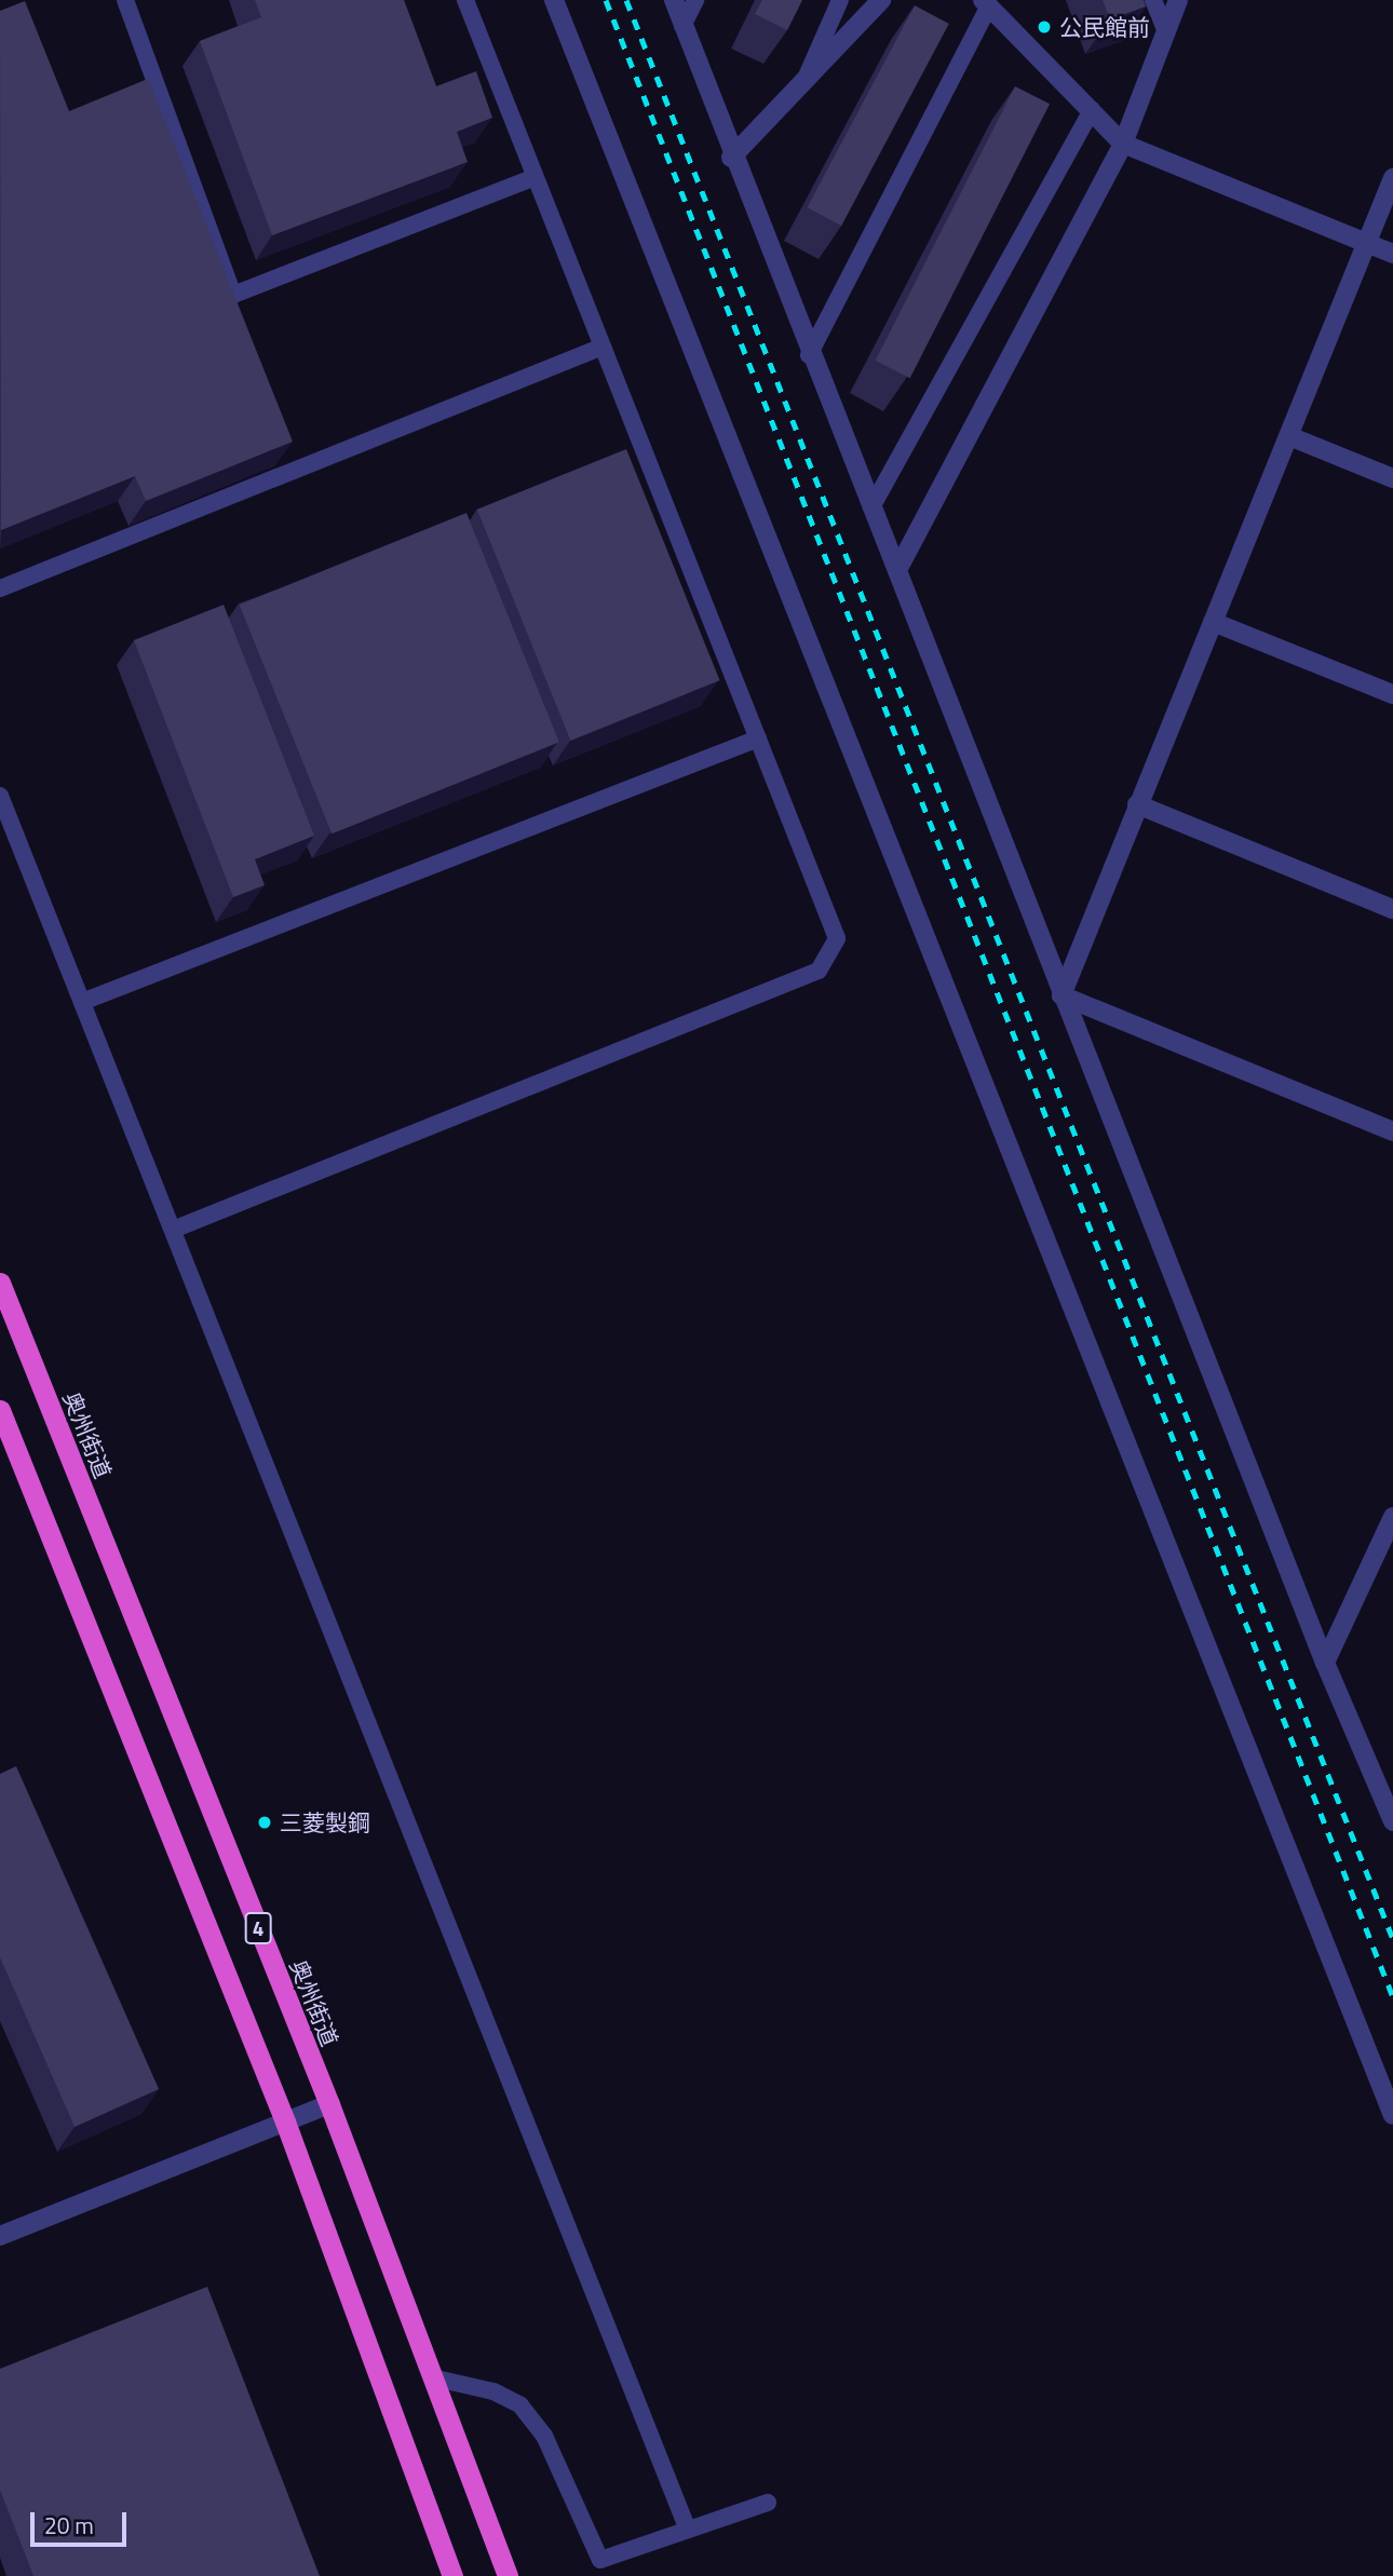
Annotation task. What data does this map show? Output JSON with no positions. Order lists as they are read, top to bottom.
{
  "streets": {
    "highway": ["奥州街道", "4"]
  },
  "places": ["公民館前", "三菱製鋼"],
  "scale_bar": "20 m"
}
